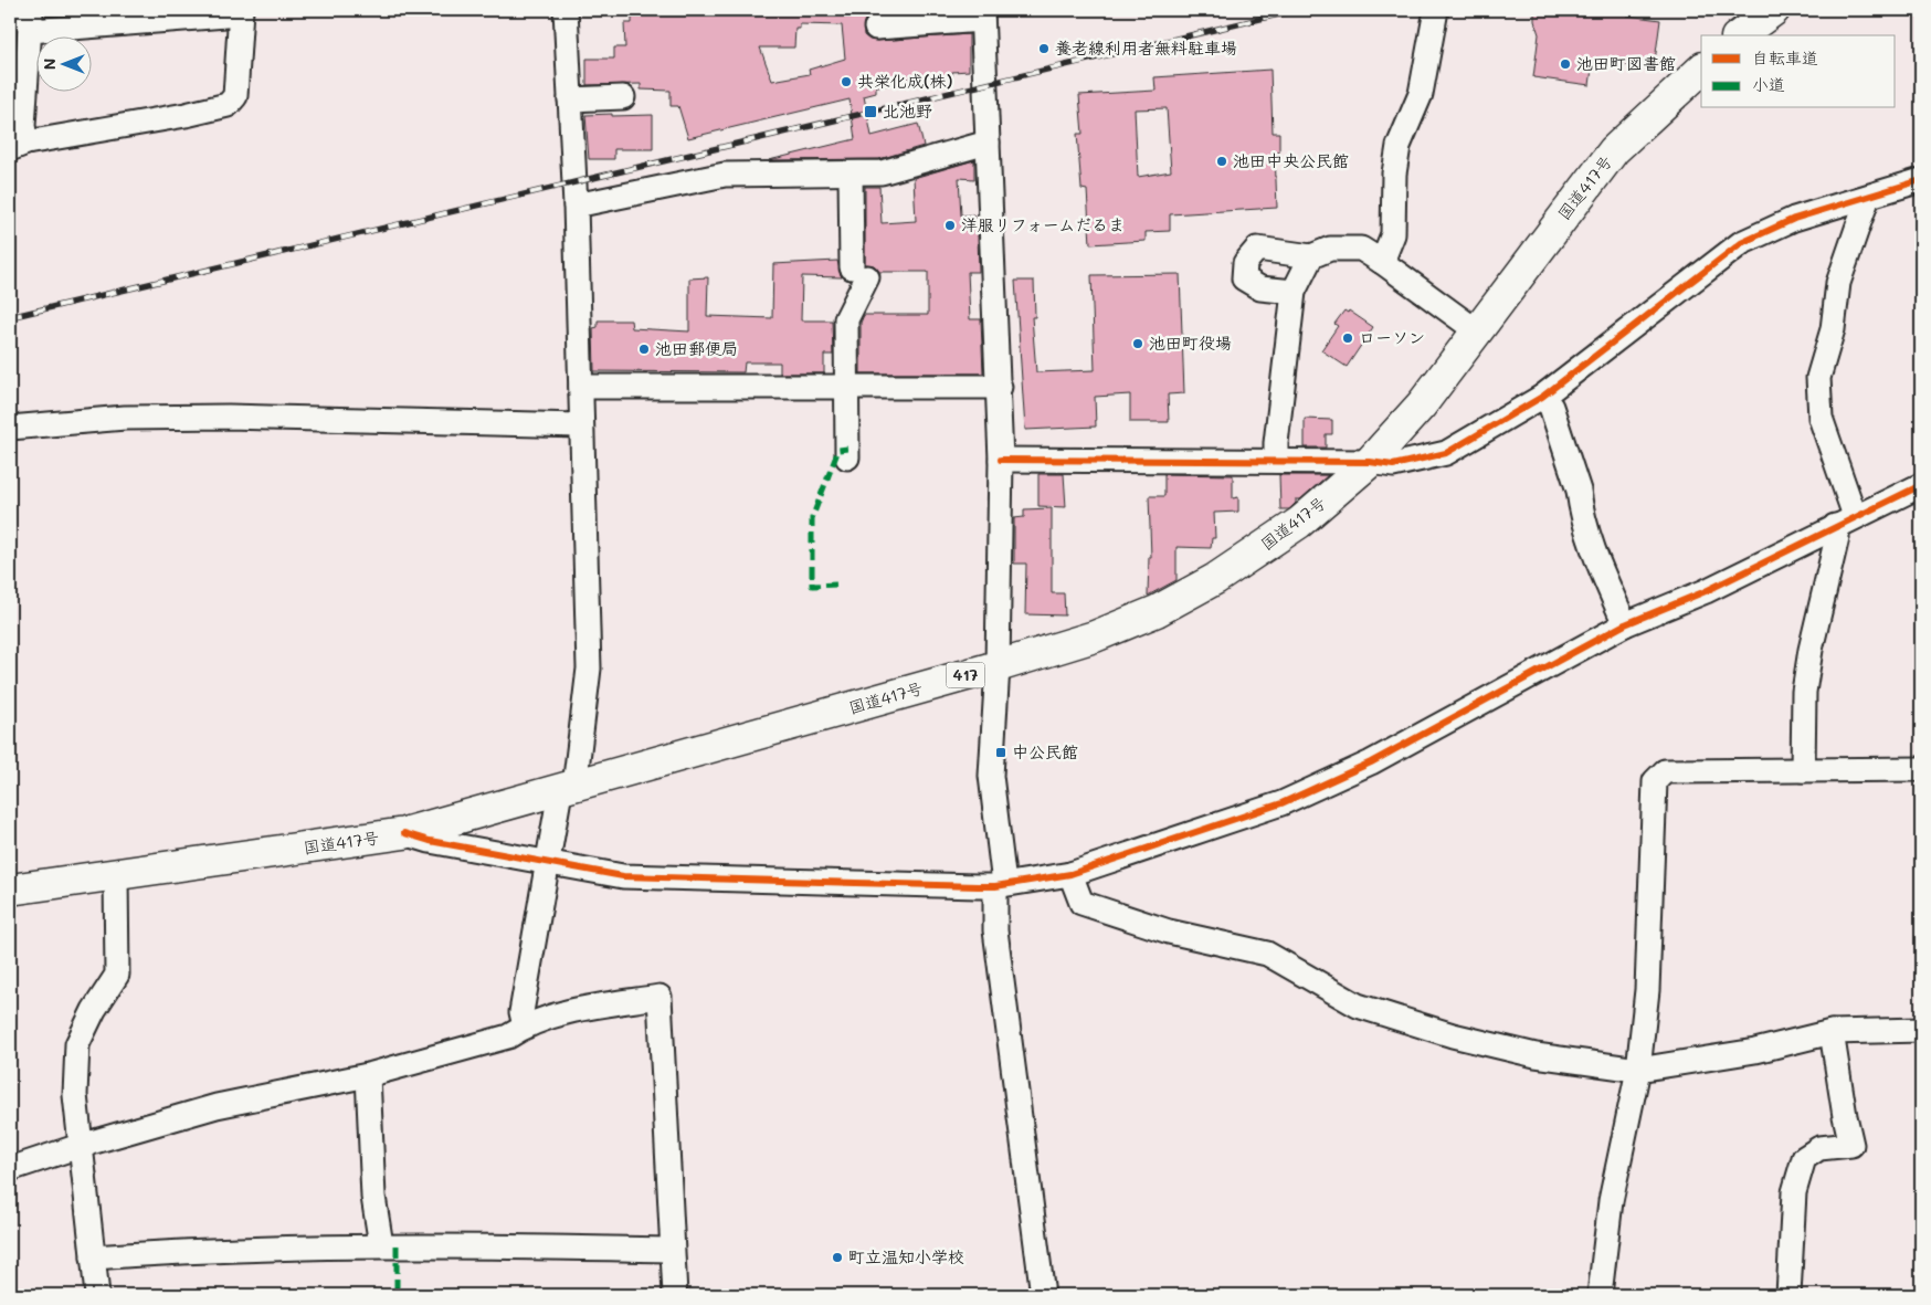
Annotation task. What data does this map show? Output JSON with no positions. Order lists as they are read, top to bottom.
{
  "streets": {
    "highway": ["国道417号", "417"]
  },
  "places": {
    "other": [
      "養老線利用者無料駐車場",
      "池田町図書館",
      "共栄化成(株)",
      "池田中央公民館",
      "洋服リフォームだるま",
      "ローソン",
      "池田町役場",
      "池田郵便局",
      "町立温知小学校"
    ],
    "transit": ["北池野", "中公民館"]
  },
  "legend": ["自転車道", "小道"],
  "north": "left"
}
